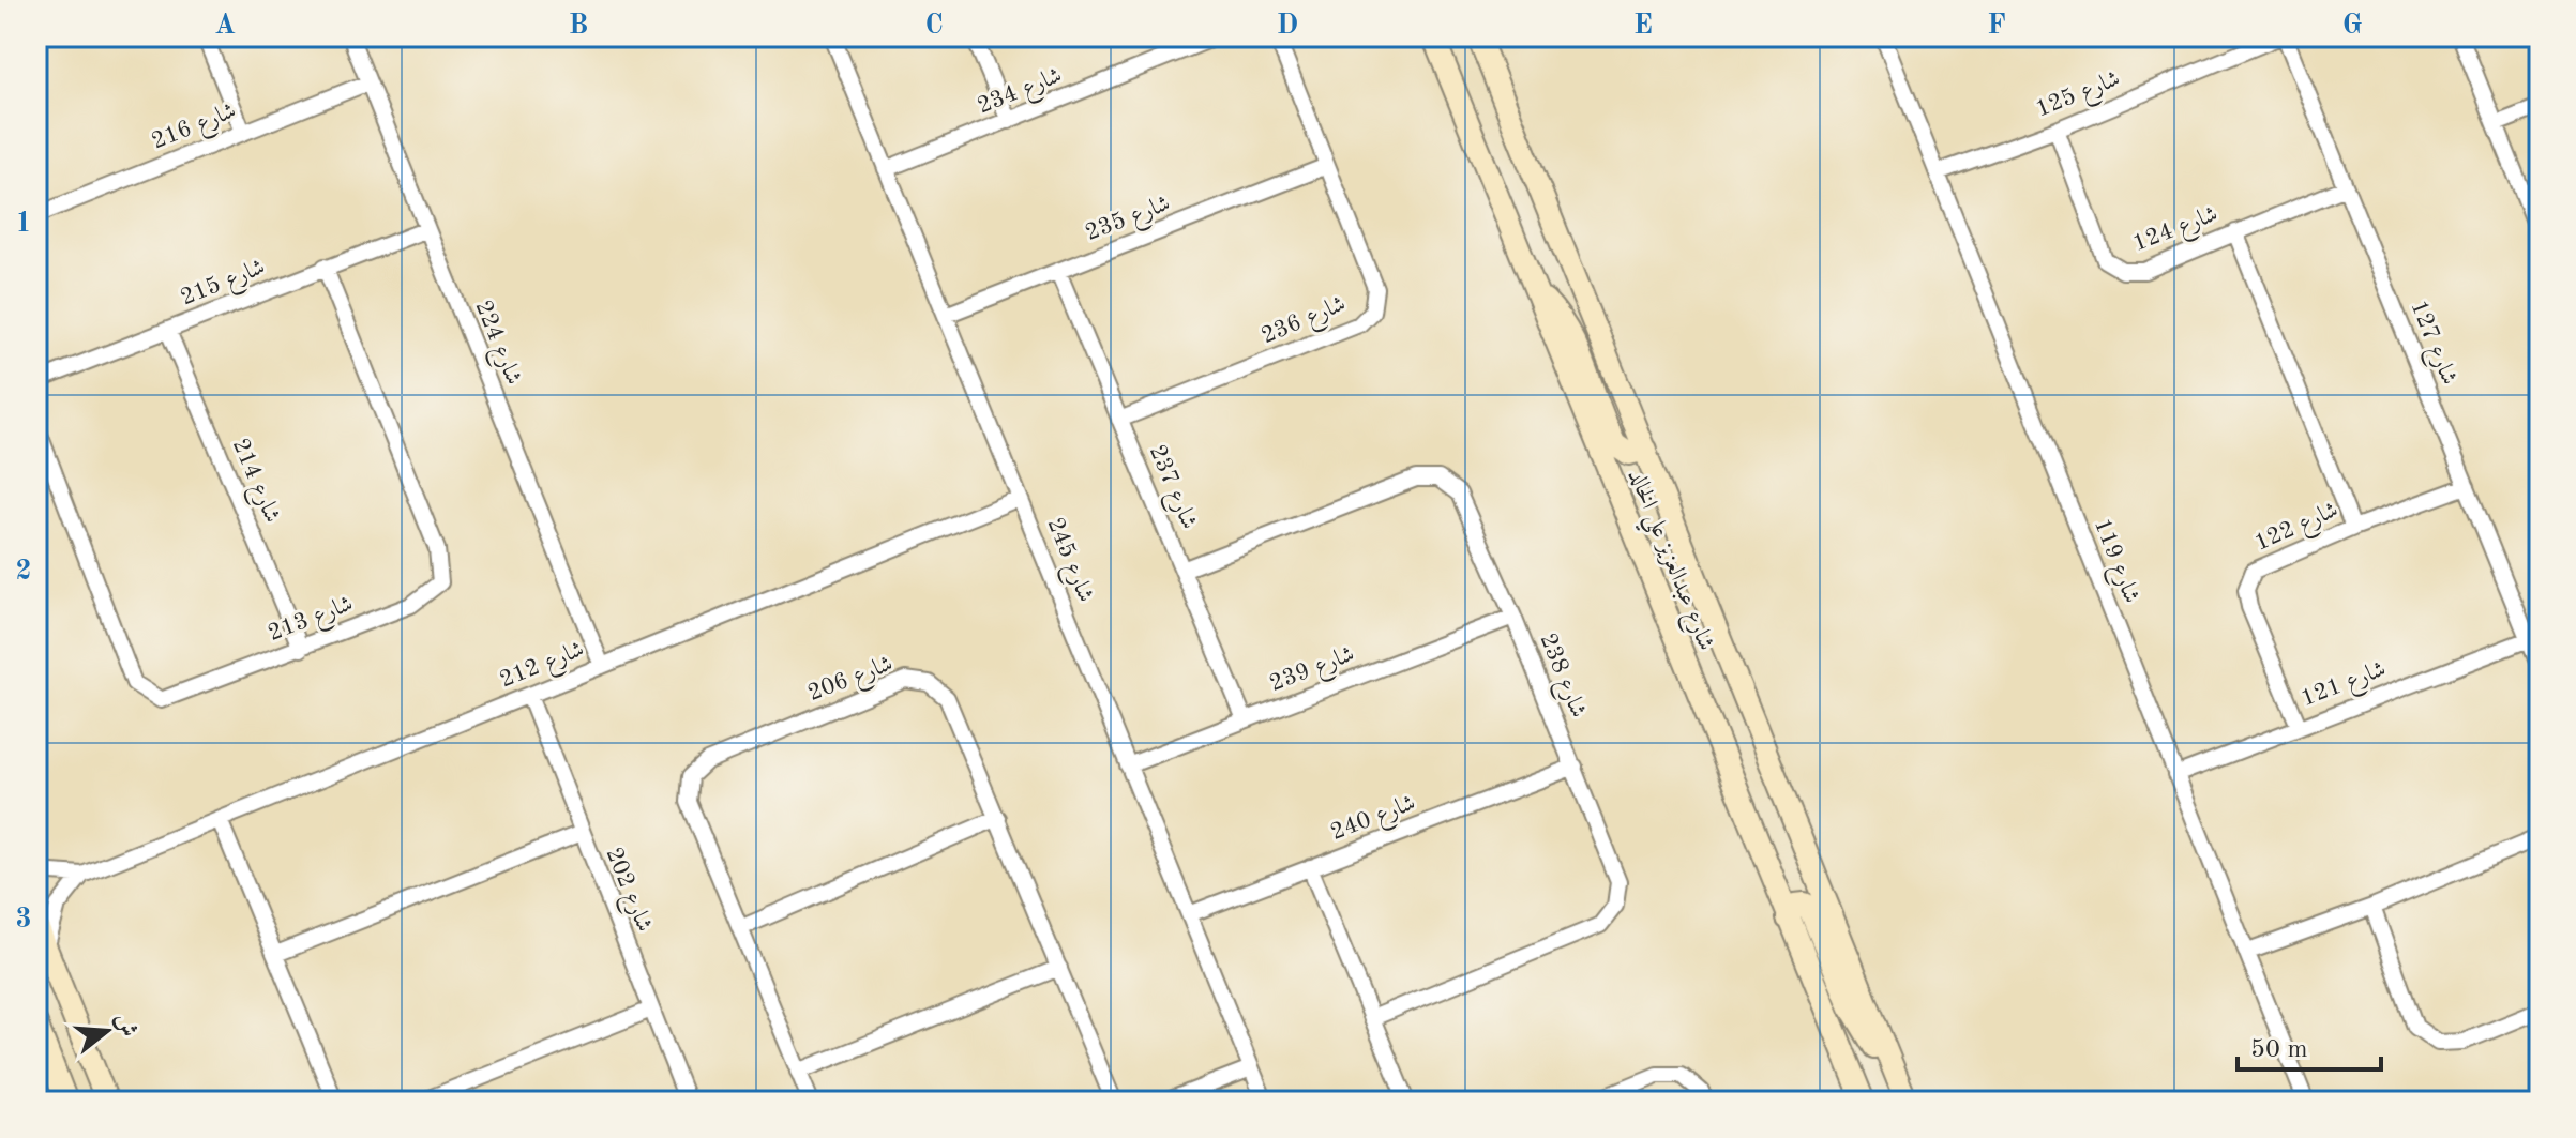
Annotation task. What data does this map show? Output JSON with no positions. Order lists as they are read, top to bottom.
{
  "streets": {
    "street": [
      "شارع 234",
      "شارع 125",
      "شارع 216",
      "شارع 235",
      "شارع 124",
      "شارع 215",
      "شارع 236",
      "شارع 224",
      "شارع 127",
      "شارع 214",
      "شارع 237",
      "شارع 122",
      "شارع 245",
      "شارع عبدالعزيز علي الخالد",
      "شارع 119",
      "شارع 213",
      "شارع 212",
      "شارع 239",
      "شارع 238",
      "شارع 206",
      "شارع 121",
      "شارع 240",
      "شارع 202"
    ]
  },
  "crossings": [
    ["شارع 234", "شارع 245"],
    ["شارع 125", "شارع 124"],
    ["شارع 125", "شارع 127"],
    ["شارع 125", "شارع 119"],
    ["شارع 216", "شارع 224"],
    ["شارع 235", "شارع 236"],
    ["شارع 235", "شارع 237"],
    ["شارع 235", "شارع 245"],
    ["شارع 124", "شارع 127"],
    ["شارع 215", "شارع 224"],
    ["شارع 215", "شارع 214"],
    ["شارع 215", "شارع 213"],
    ["شارع 236", "شارع 237"],
    ["شارع 224", "شارع 212"],
    ["شارع 127", "شارع 122"],
    ["شارع 127", "شارع 121"],
    ["شارع 214", "شارع 213"],
    ["شارع 237", "شارع 239"],
    ["شارع 237", "شارع 238"],
    ["شارع 122", "شارع 121"],
    ["شارع 245", "شارع 212"],
    ["شارع 245", "شارع 239"],
    ["شارع 245", "شارع 240"],
    ["شارع 119", "شارع 121"],
    ["شارع 212", "شارع 202"],
    ["شارع 239", "شارع 238"],
    ["شارع 238", "شارع 240"]
  ],
  "scale_bar": "50 m",
  "north": "right",
  "grid": {
    "columns": [
      "A",
      "B",
      "C",
      "D",
      "E",
      "F",
      "G"
    ],
    "rows": ["1", "2", "3"]
  }
}
